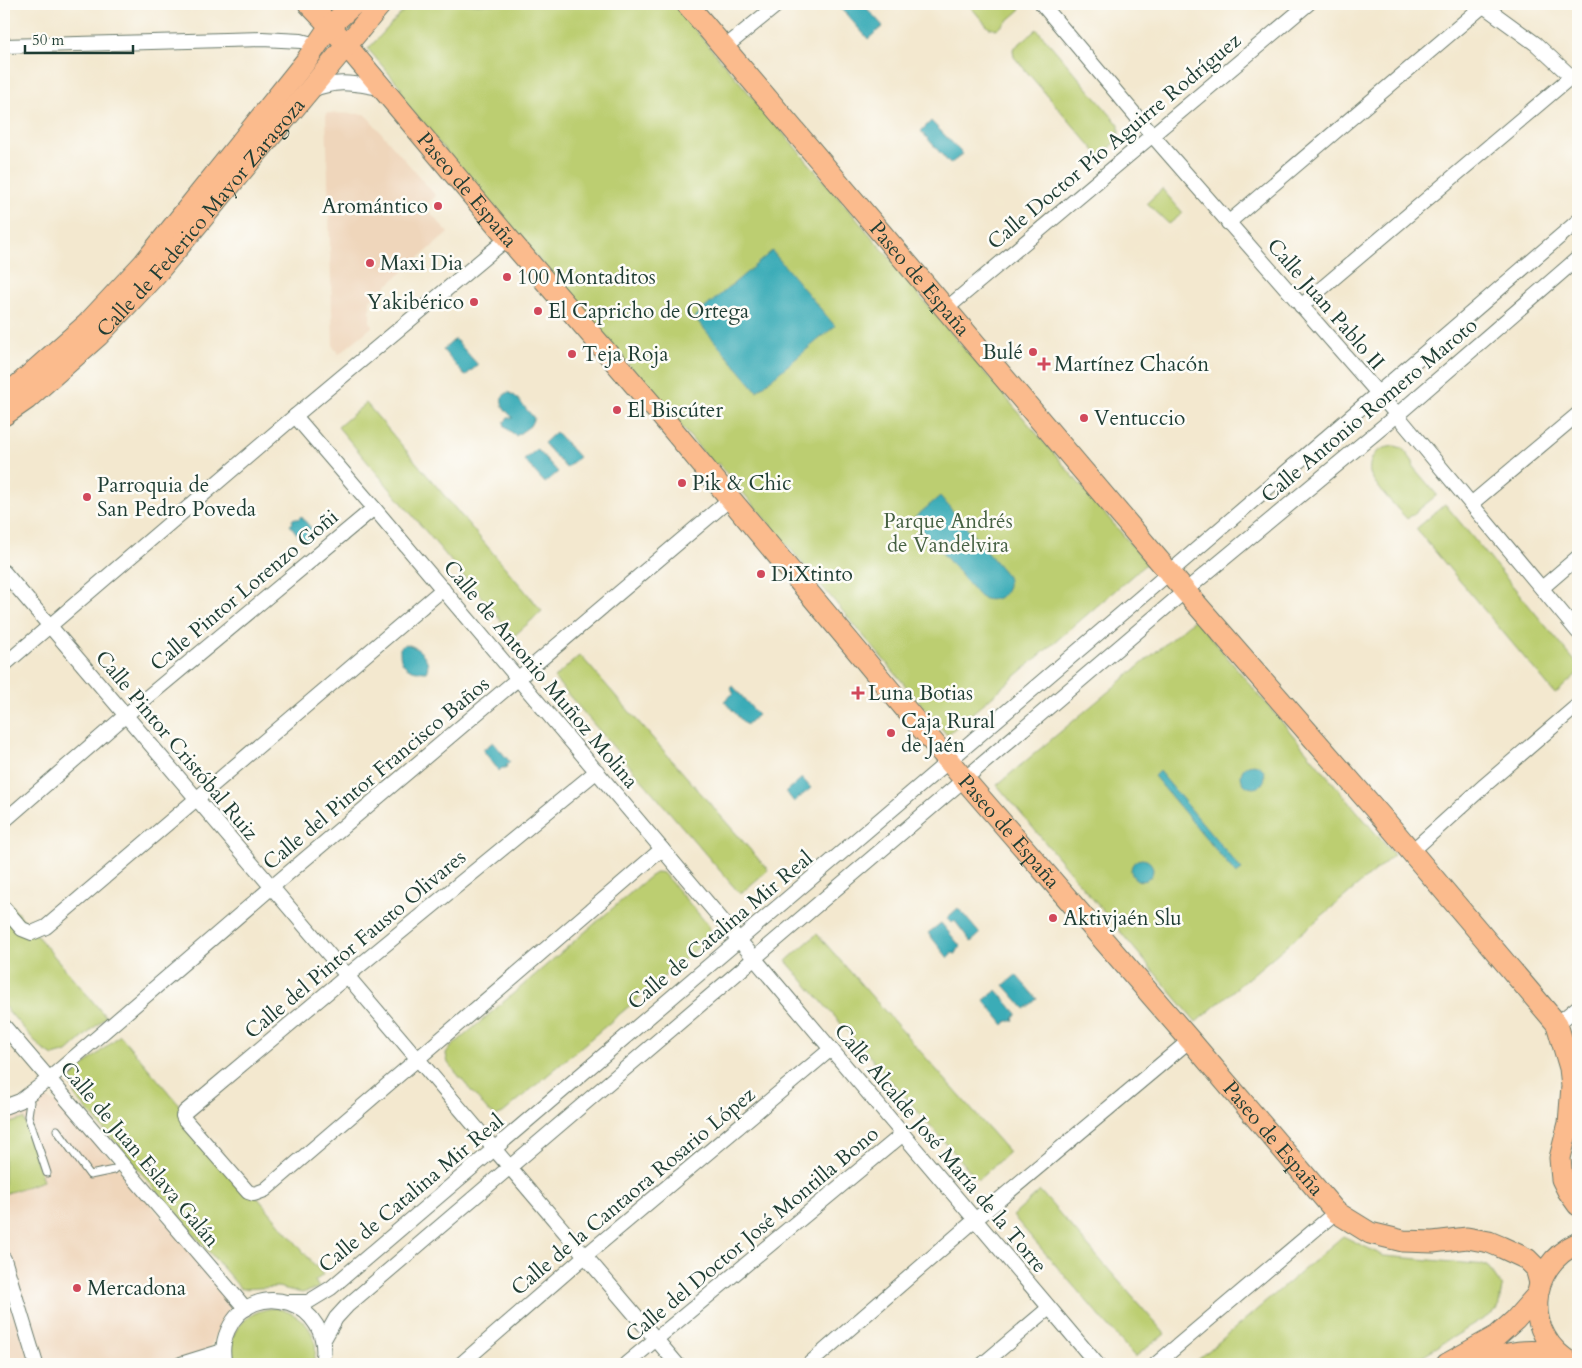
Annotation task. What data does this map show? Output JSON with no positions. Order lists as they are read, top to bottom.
{
  "streets": {
    "main road": ["Paseo de España", "Calle de Federico Mayor Zaragoza"],
    "street": [
      "Calle Doctor Pío Aguirre Rodríguez",
      "Calle Juan Pablo II",
      "Calle Antonio Romero Maroto",
      "Calle Pintor Lorenzo Goñi",
      "Calle de Antonio Muñoz Molina",
      "Calle Pintor Cristóbal Ruiz",
      "Calle del Pintor Francisco Baños",
      "Calle de Catalina Mir Real",
      "Calle del Pintor Fausto Olivares",
      "Calle Alcalde José María de la Torre",
      "Calle de Juan Eslava Galán",
      "Calle de la Cantaora Rosario López",
      "Calle del Doctor José Montilla Bono"
    ]
  },
  "crossings": [
    ["Calle Doctor Pío Aguirre Rodríguez", "Paseo de España"],
    ["Calle Doctor Pío Aguirre Rodríguez", "Calle Juan Pablo II"],
    ["Paseo de España", "Calle de Federico Mayor Zaragoza"],
    ["Paseo de España", "Calle Antonio Romero Maroto"],
    ["Paseo de España", "Calle del Pintor Francisco Baños"],
    ["Paseo de España", "Calle de Catalina Mir Real"],
    ["Calle Juan Pablo II", "Calle Antonio Romero Maroto"],
    ["Calle Antonio Romero Maroto", "Calle de Catalina Mir Real"],
    ["Calle Pintor Lorenzo Goñi", "Calle de Antonio Muñoz Molina"],
    ["Calle Pintor Lorenzo Goñi", "Calle Pintor Cristóbal Ruiz"],
    ["Calle de Antonio Muñoz Molina", "Calle del Pintor Francisco Baños"],
    ["Calle de Antonio Muñoz Molina", "Calle de Catalina Mir Real"],
    ["Calle de Antonio Muñoz Molina", "Calle del Pintor Fausto Olivares"],
    ["Calle de Antonio Muñoz Molina", "Calle Alcalde José María de la Torre"],
    ["Calle Pintor Cristóbal Ruiz", "Calle del Pintor Francisco Baños"],
    ["Calle Pintor Cristóbal Ruiz", "Calle de Catalina Mir Real"],
    ["Calle Pintor Cristóbal Ruiz", "Calle del Pintor Fausto Olivares"],
    ["Calle Pintor Cristóbal Ruiz", "Calle de la Cantaora Rosario López"],
    ["Calle Pintor Cristóbal Ruiz", "Calle del Doctor José Montilla Bono"],
    ["Calle del Pintor Francisco Baños", "Calle de Juan Eslava Galán"],
    ["Calle de Catalina Mir Real", "Calle Alcalde José María de la Torre"],
    ["Calle de Catalina Mir Real", "Calle de Juan Eslava Galán"],
    ["Calle Alcalde José María de la Torre", "Calle de la Cantaora Rosario López"],
    ["Calle Alcalde José María de la Torre", "Calle del Doctor José Montilla Bono"]
  ],
  "parks": ["Parque Andrés de Vandelvira"],
  "places": {
    "other": [
      "Aromántico",
      "Maxi Dia",
      "100 Montaditos",
      "Yakibérico",
      "El Capricho de Ortega",
      "Bulé",
      "Teja Roja",
      "El Biscúter",
      "Ventuccio",
      "Pik & Chic",
      "Parroquia de San Pedro Poveda",
      "DiXtinto",
      "Caja Rural de Jaén",
      "Aktivjaén Slu",
      "Mercadona"
    ],
    "health": ["Martínez Chacón", "Luna Botias"]
  },
  "scale_bar": "50 m"
}
